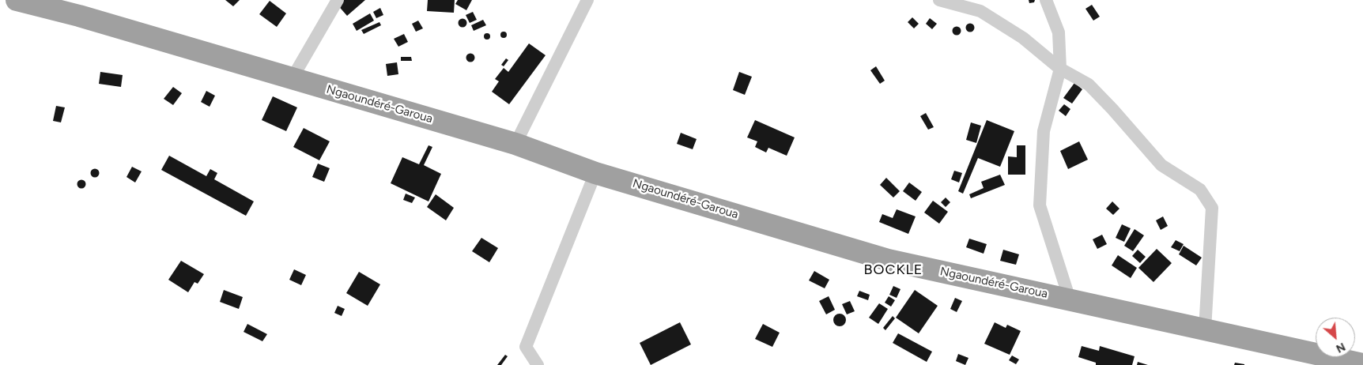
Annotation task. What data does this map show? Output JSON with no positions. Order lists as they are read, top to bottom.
{
  "streets": {
    "highway": ["Ngaoundéré-Garoua"]
  },
  "districts": ["BOCKLE"],
  "north": "bottom right"
}
